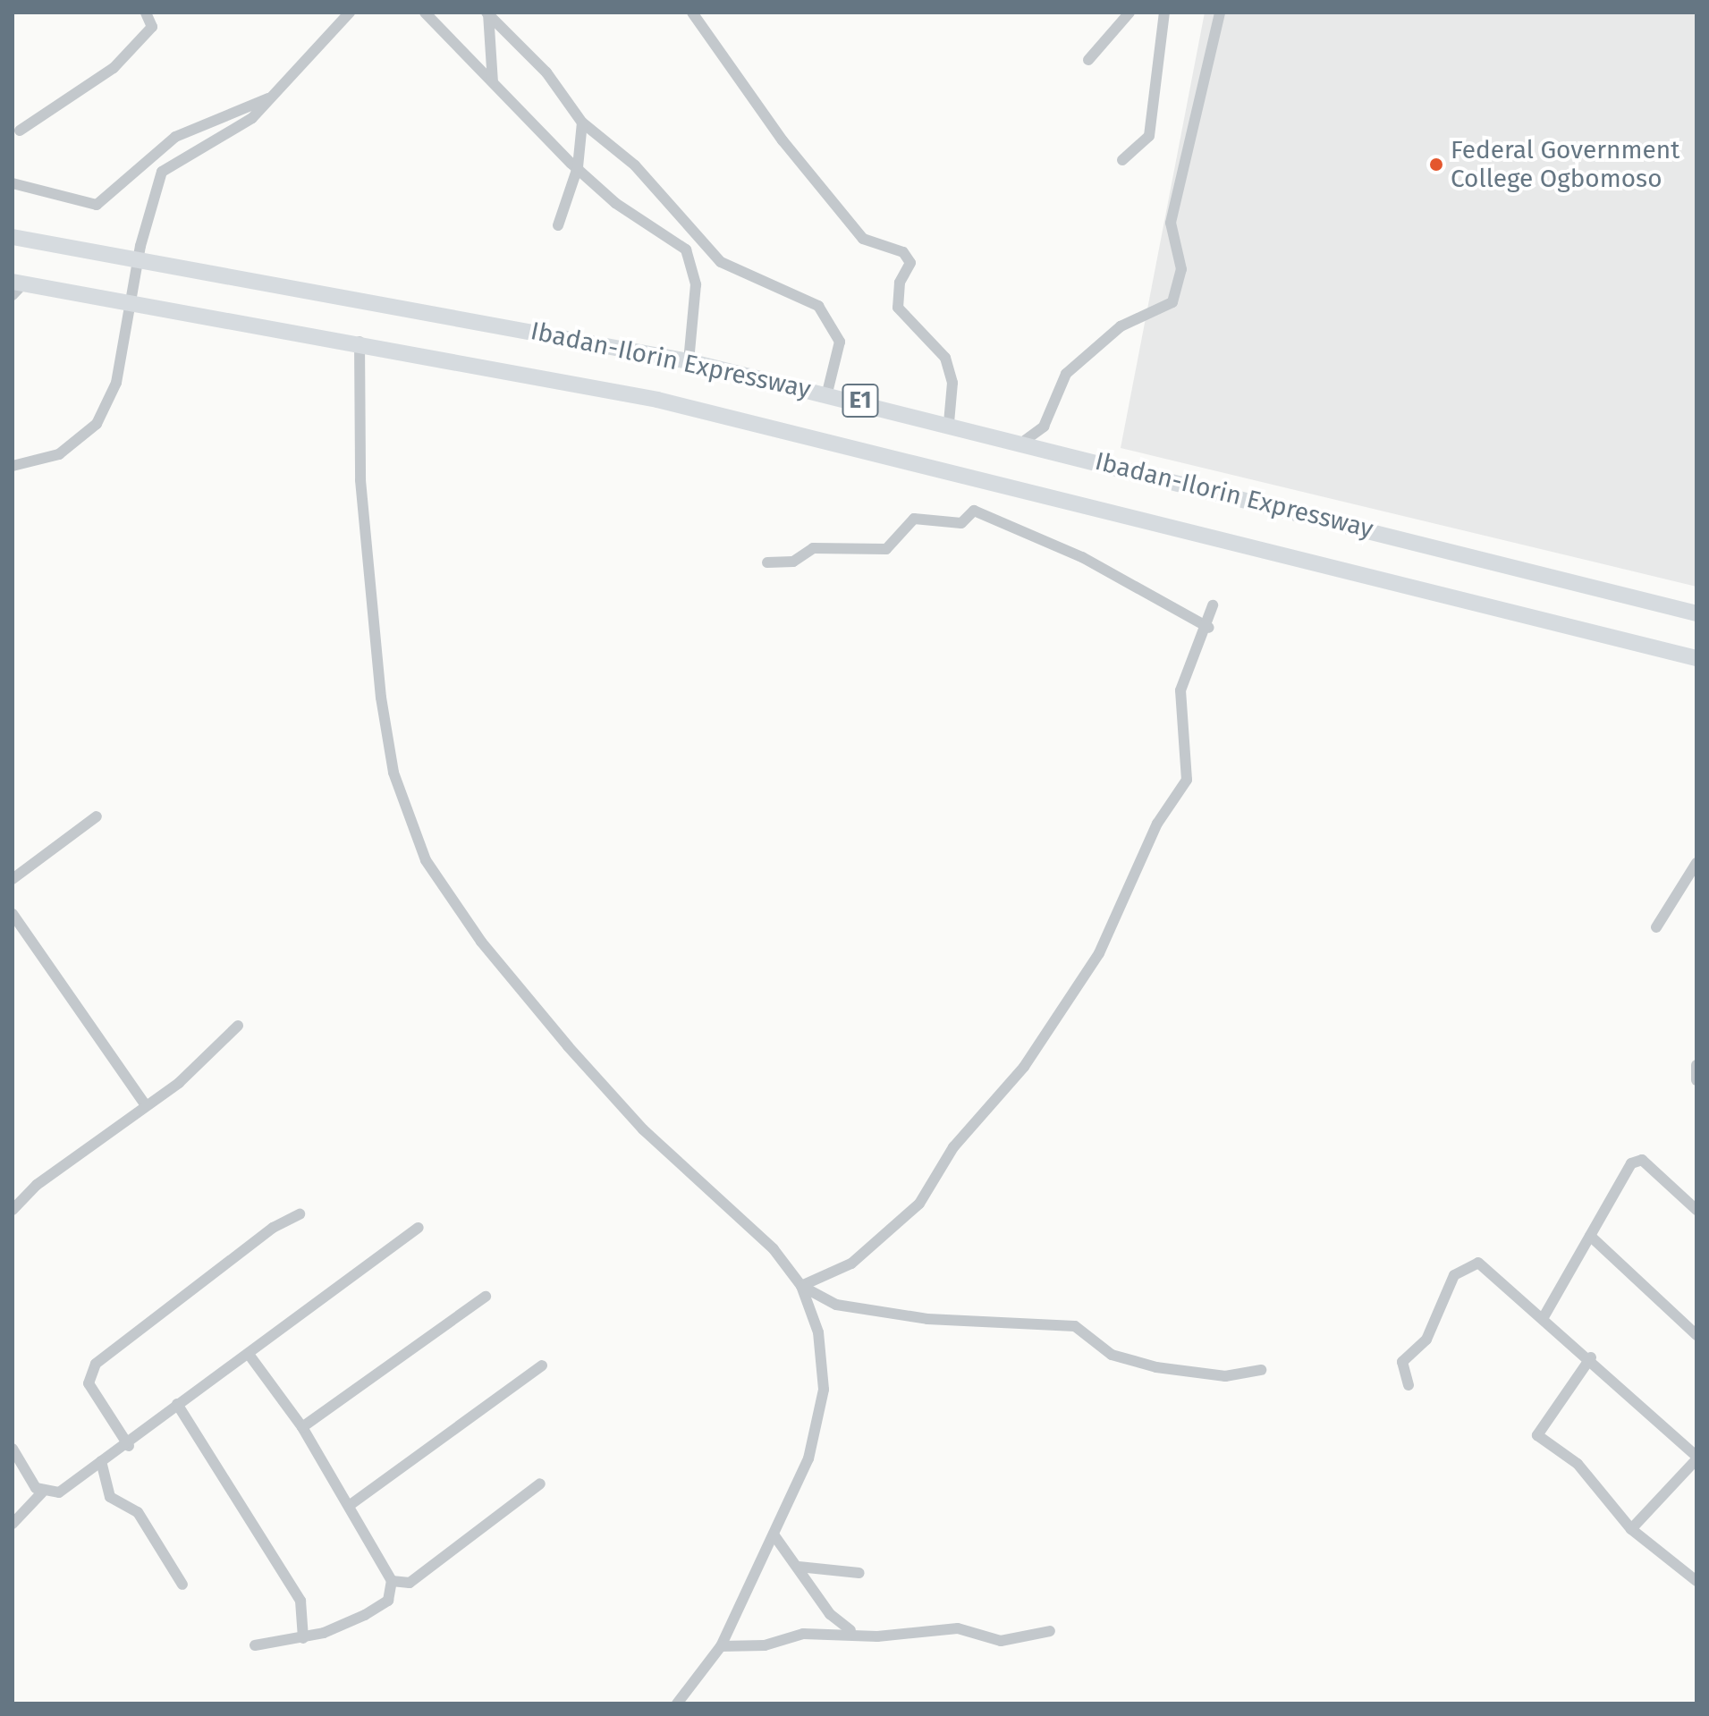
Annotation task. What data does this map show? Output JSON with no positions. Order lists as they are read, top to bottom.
{
  "streets": {
    "highway": ["Ibadan-Ilorin Expressway", "E1"]
  },
  "places": ["Federal Government College Ogbomoso"]
}
